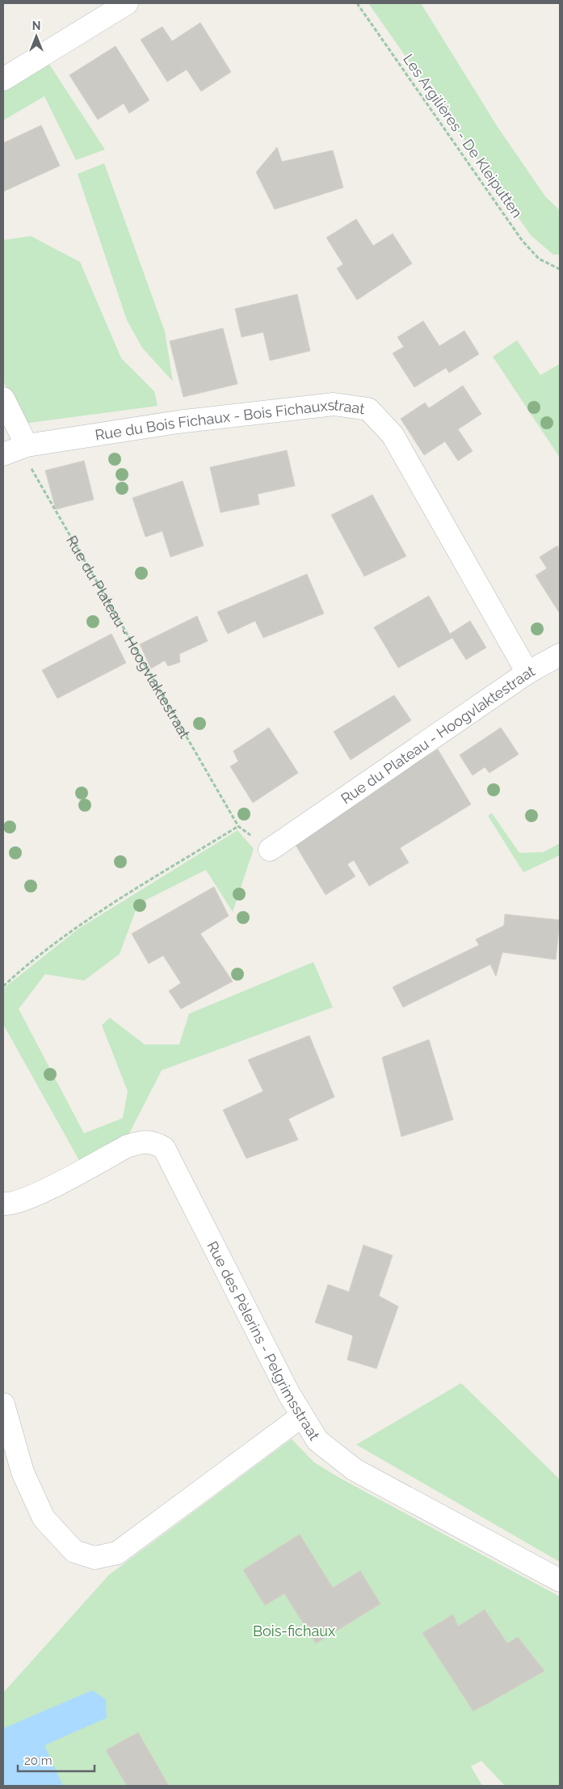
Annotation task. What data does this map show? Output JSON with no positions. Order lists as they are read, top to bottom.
{
  "streets": {
    "street": ["Rue du Bois Fichaux - Bois Fichauxstraat", "Rue du Plateau - Hoogvlaktestraat", "Rue des Pèlerins - Pelgrimsstraat"],
    "path": ["Les Argilières - De Kleiputten"]
  },
  "crossings": [
    ["Rue du Bois Fichaux - Bois Fichauxstraat", "Rue du Plateau - Hoogvlaktestraat"]
  ],
  "parks": ["Bois-fichaux"],
  "scale_bar": "20 m",
  "north": "top"
}
